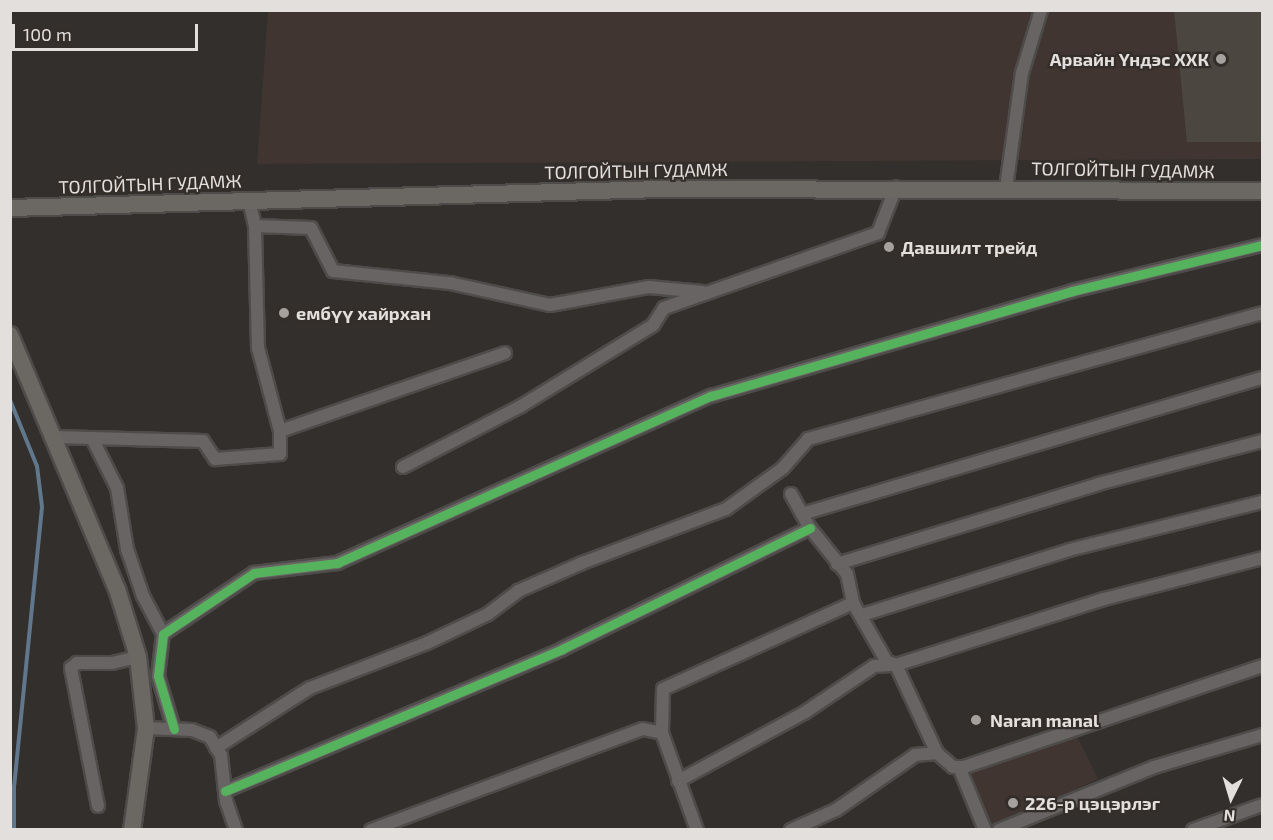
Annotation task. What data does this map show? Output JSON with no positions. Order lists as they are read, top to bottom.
{
  "streets": {
    "main road": ["ТОЛГОЙТЫН ГУДАМЖ"]
  },
  "places": [
    "Арвайн Үндэс ХХК",
    "Давшилт трейд",
    "ембүү хайрхан",
    "Naran manal",
    "226-р цэцэрлэг"
  ],
  "scale_bar": "100 m",
  "north": "bottom"
}
